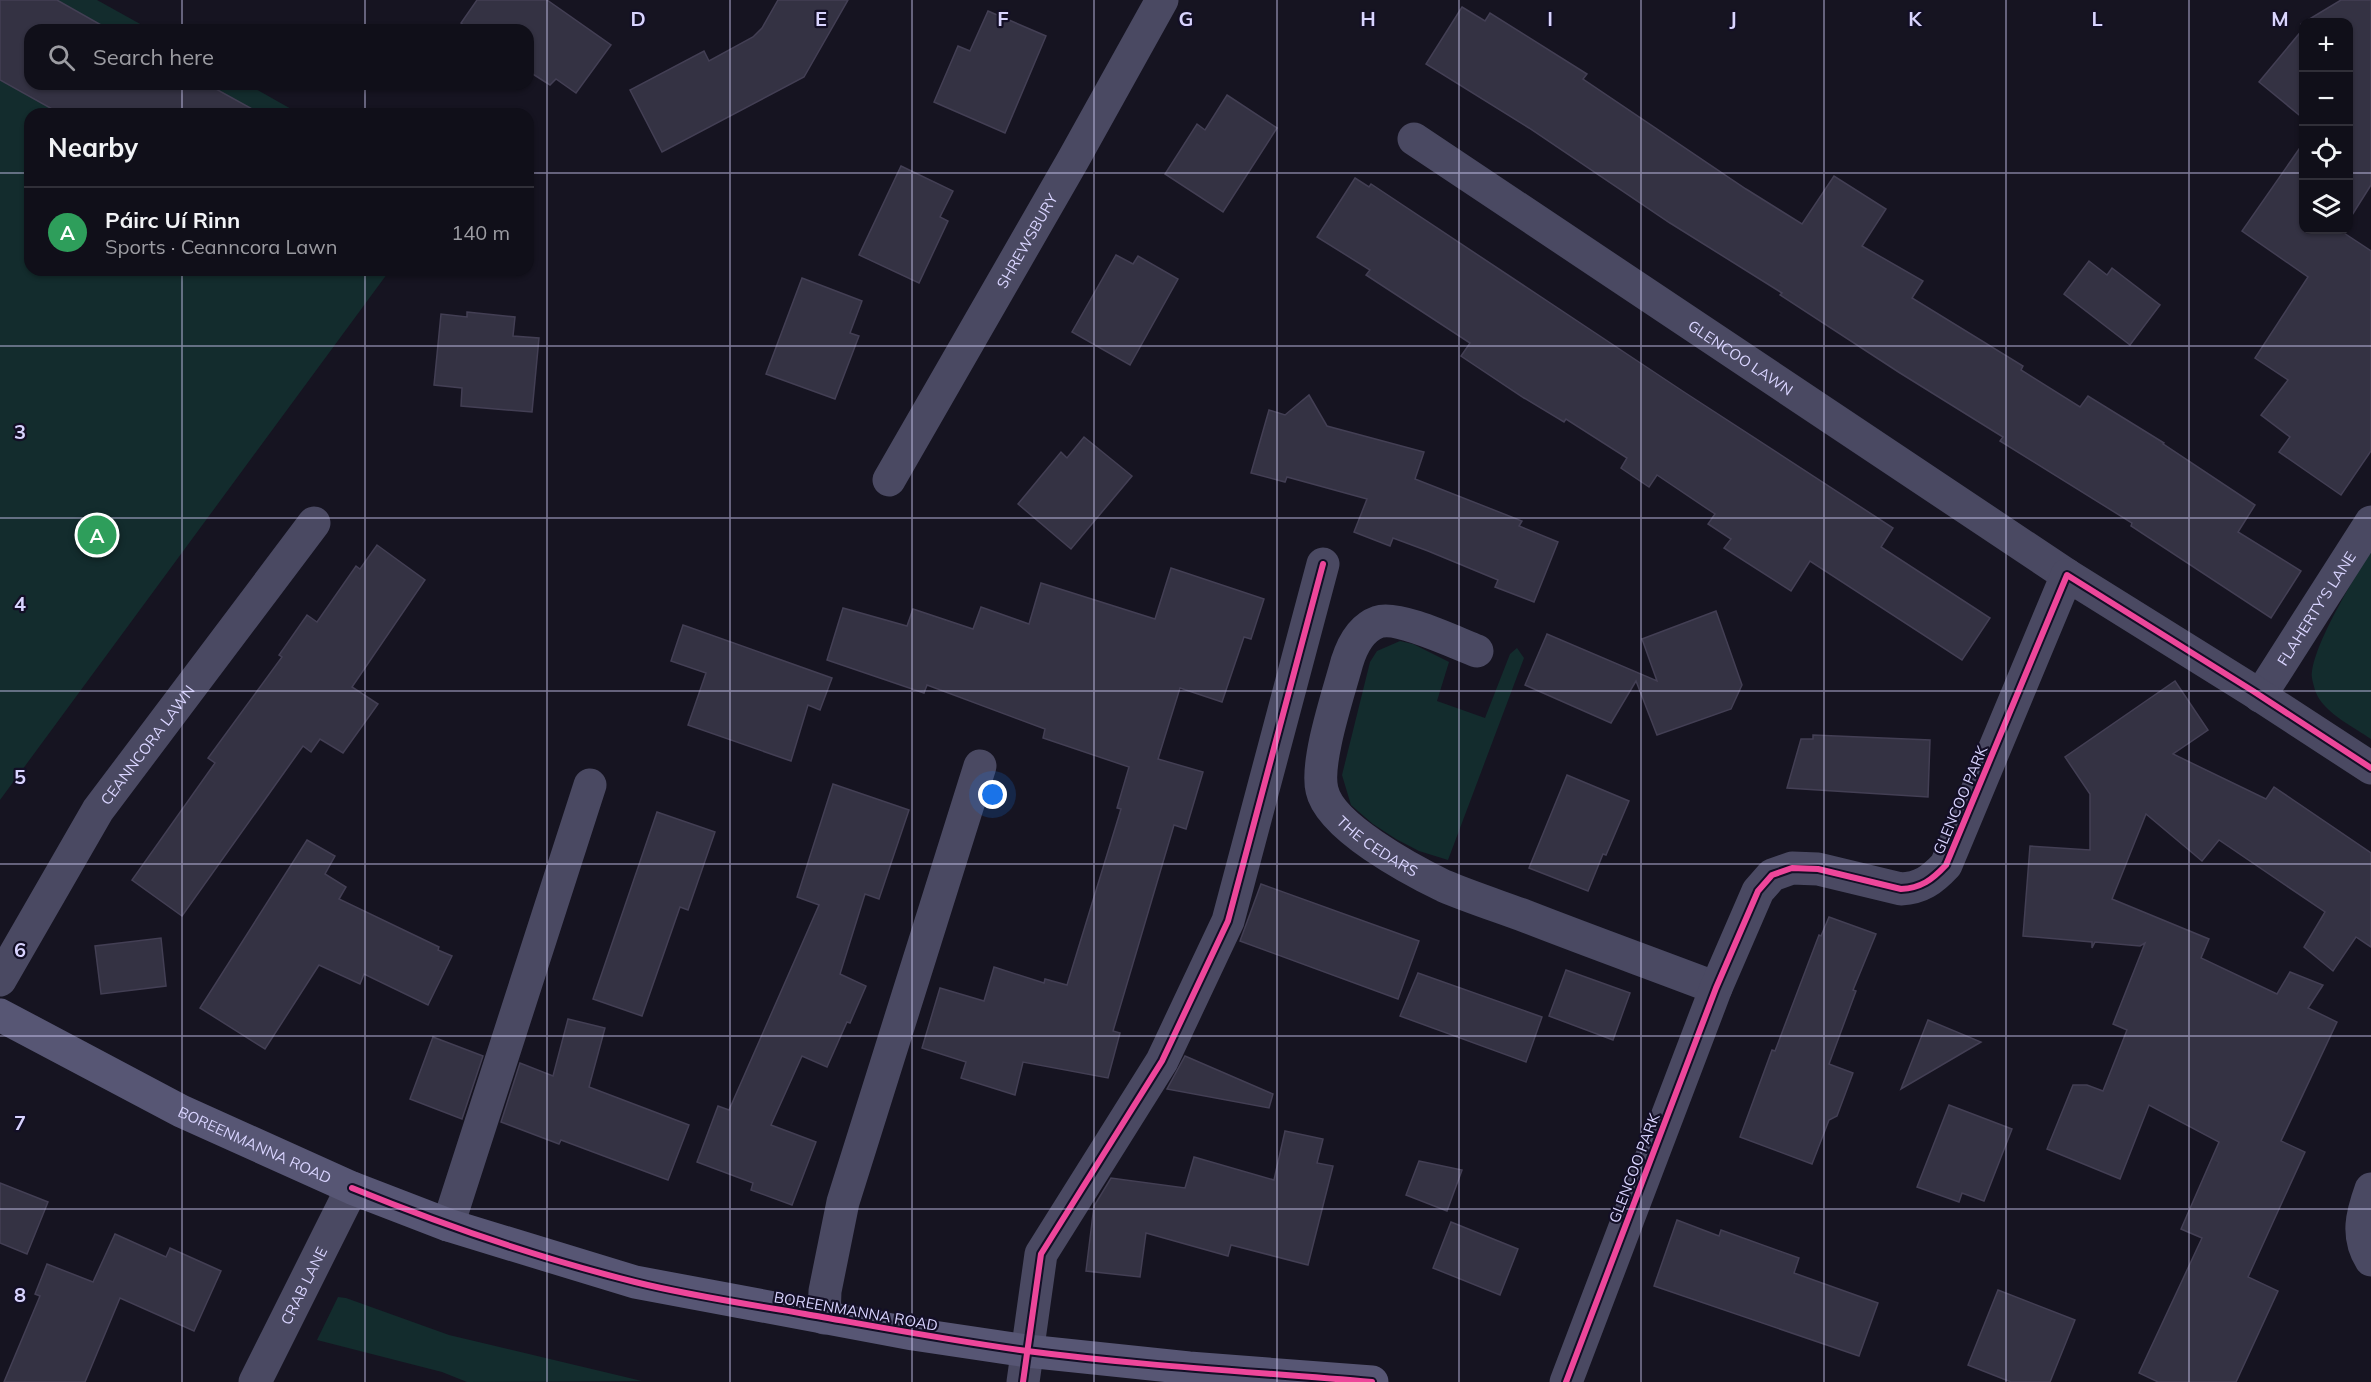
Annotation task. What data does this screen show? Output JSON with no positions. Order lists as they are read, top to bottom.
{
  "streets": {
    "main road": ["BOREENMANNA ROAD"],
    "street": [
      "SHREWSBURY",
      "GLENCOO LAWN",
      "FLAHERTY'S LANE",
      "CEANNCORA LAWN",
      "GLENCOO PARK",
      "THE CEDARS",
      "CRAB LANE"
    ]
  },
  "crossings": [
    ["GLENCOO LAWN", "GLENCOO PARK"],
    ["GLENCOO PARK", "THE CEDARS"],
    ["BOREENMANNA ROAD", "CRAB LANE"]
  ],
  "page": {
    "map_buttons": ["+", "−"],
    "search": "Search here",
    "heading": "Nearby",
    "list": [
      {
        "mark": "A",
        "name": "Páirc Uí Rinn",
        "note": "Sports · Ceanncora Lawn",
        "value": "140 m"
      }
    ],
    "pins": "A"
  },
  "grid": {
    "columns": [
      "D",
      "E",
      "F",
      "G",
      "H",
      "I",
      "J",
      "K",
      "L",
      "M"
    ],
    "rows": [
      "3",
      "4",
      "5",
      "6",
      "7",
      "8"
    ]
  }
}
